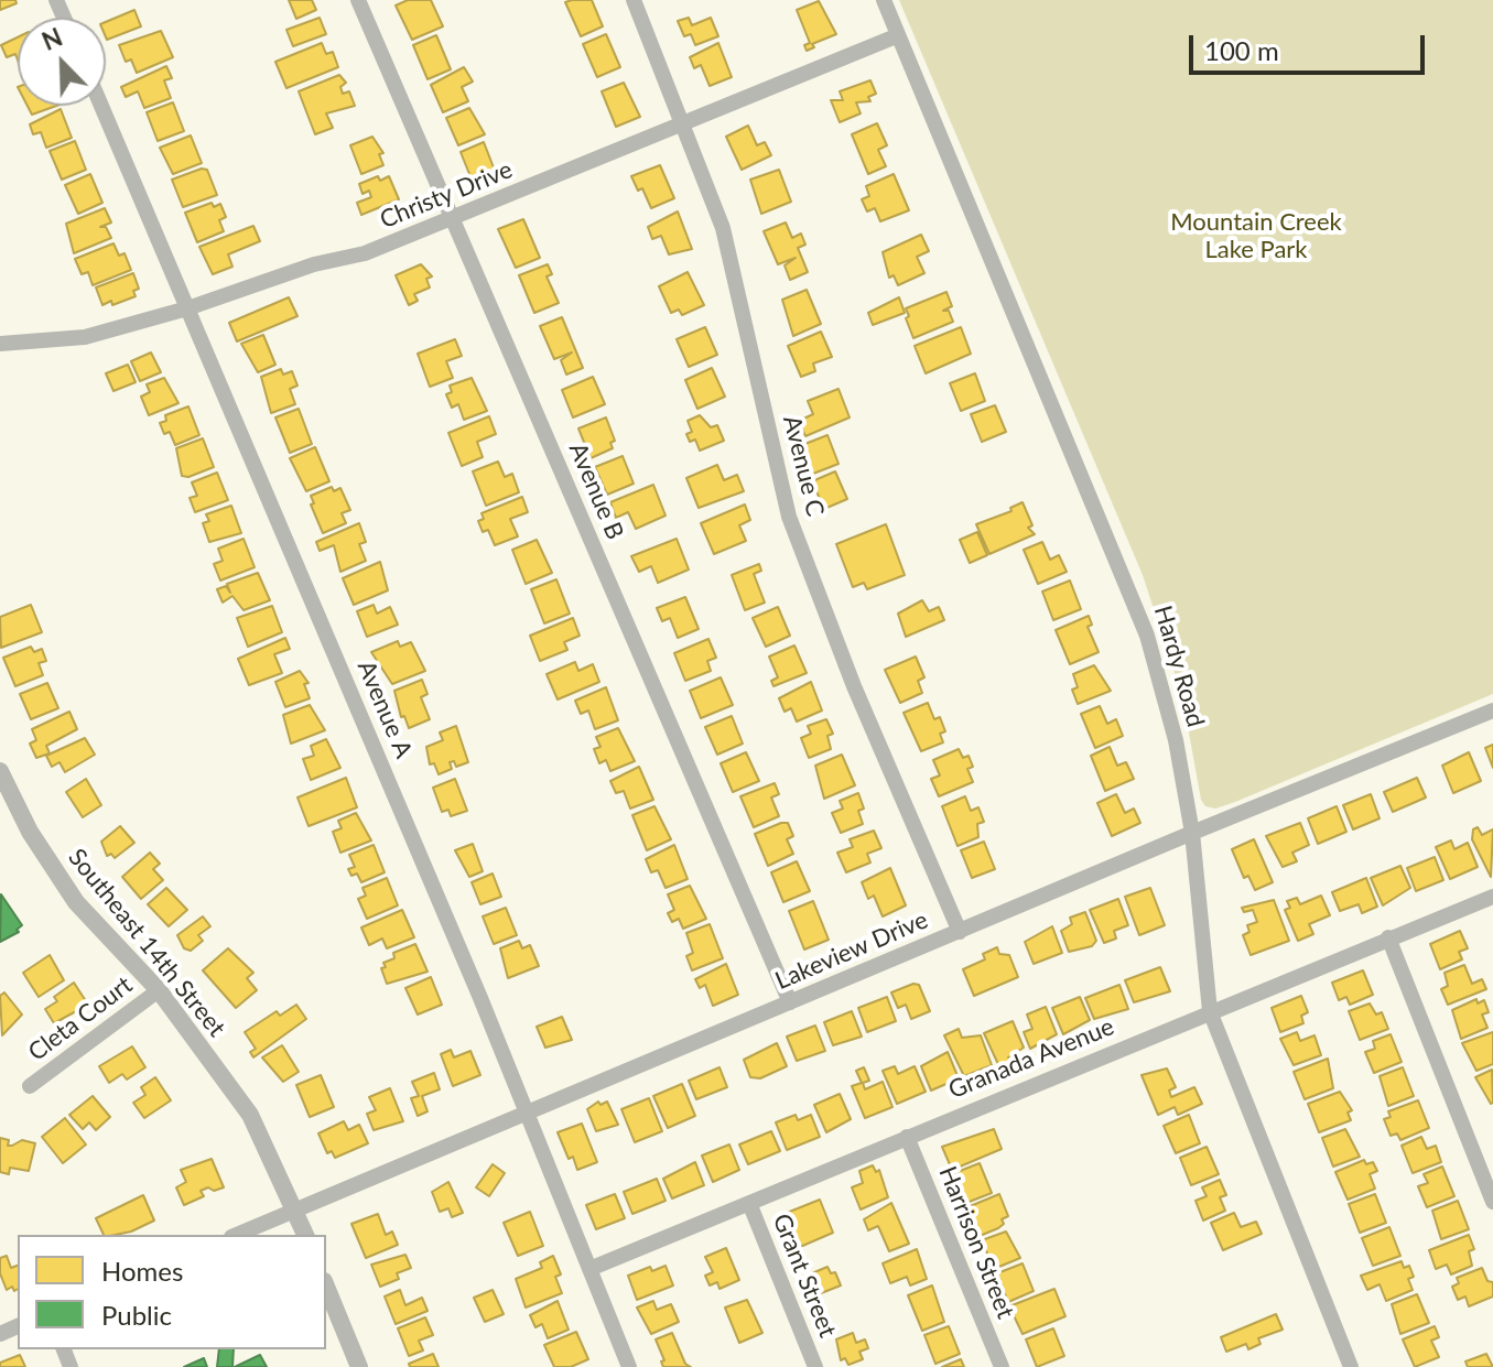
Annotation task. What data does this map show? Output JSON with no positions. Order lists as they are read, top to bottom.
{
  "streets": {
    "street": [
      "Christy Drive",
      "Avenue C",
      "Avenue B",
      "Hardy Road",
      "Avenue A",
      "Southeast 14th Street",
      "Lakeview Drive",
      "Cleta Court",
      "Granada Avenue",
      "Harrison Street",
      "Grant Street"
    ]
  },
  "crossings": [
    ["Christy Drive", "Avenue C"],
    ["Christy Drive", "Avenue B"],
    ["Christy Drive", "Hardy Road"],
    ["Christy Drive", "Avenue A"],
    ["Avenue C", "Lakeview Drive"],
    ["Avenue B", "Lakeview Drive"],
    ["Hardy Road", "Lakeview Drive"],
    ["Hardy Road", "Granada Avenue"],
    ["Avenue A", "Lakeview Drive"],
    ["Avenue A", "Granada Avenue"],
    ["Southeast 14th Street", "Lakeview Drive"],
    ["Southeast 14th Street", "Cleta Court"],
    ["Granada Avenue", "Harrison Street"],
    ["Granada Avenue", "Grant Street"]
  ],
  "parks": ["Mountain Creek Lake Park"],
  "legend": ["Homes", "Public"],
  "scale_bar": "100 m",
  "north": "top left"
}
